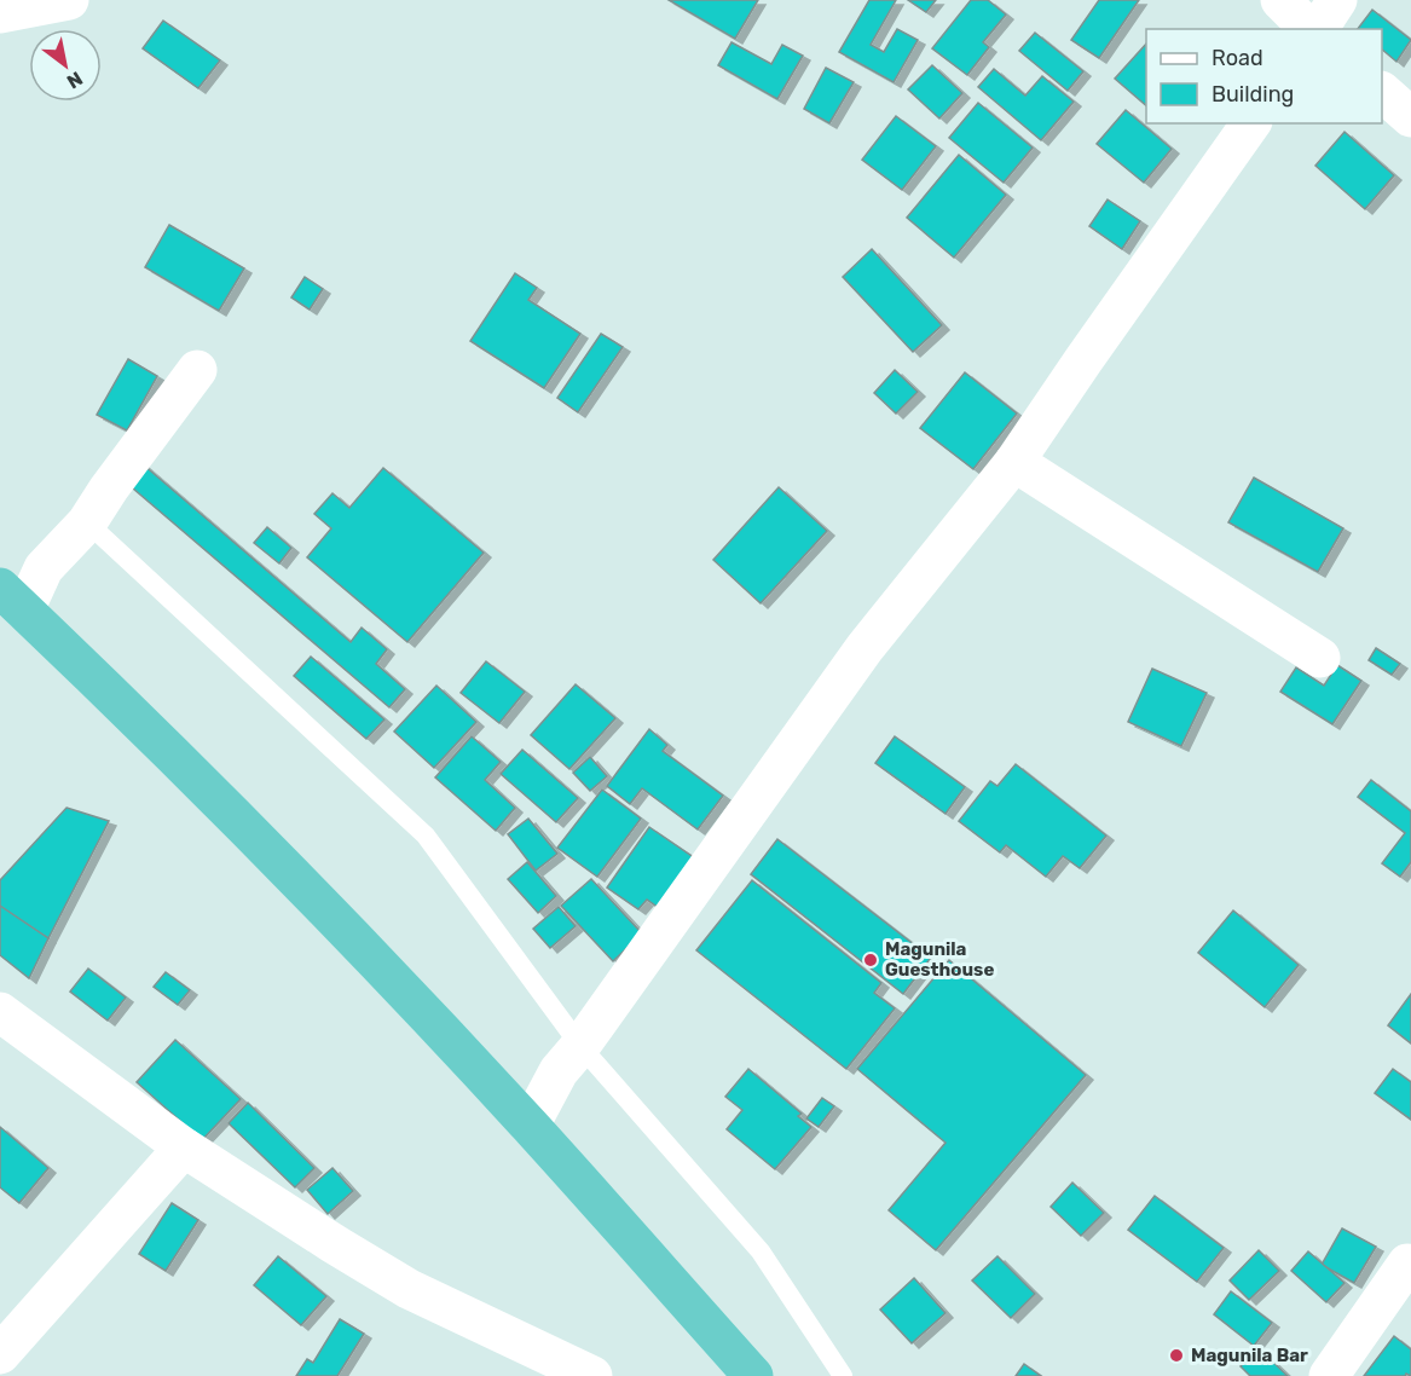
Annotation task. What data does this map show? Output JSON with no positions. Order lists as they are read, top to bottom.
{
  "places": ["Magunila Guesthouse", "Magunila Bar"],
  "legend": ["Road", "Building"],
  "north": "bottom right"
}
